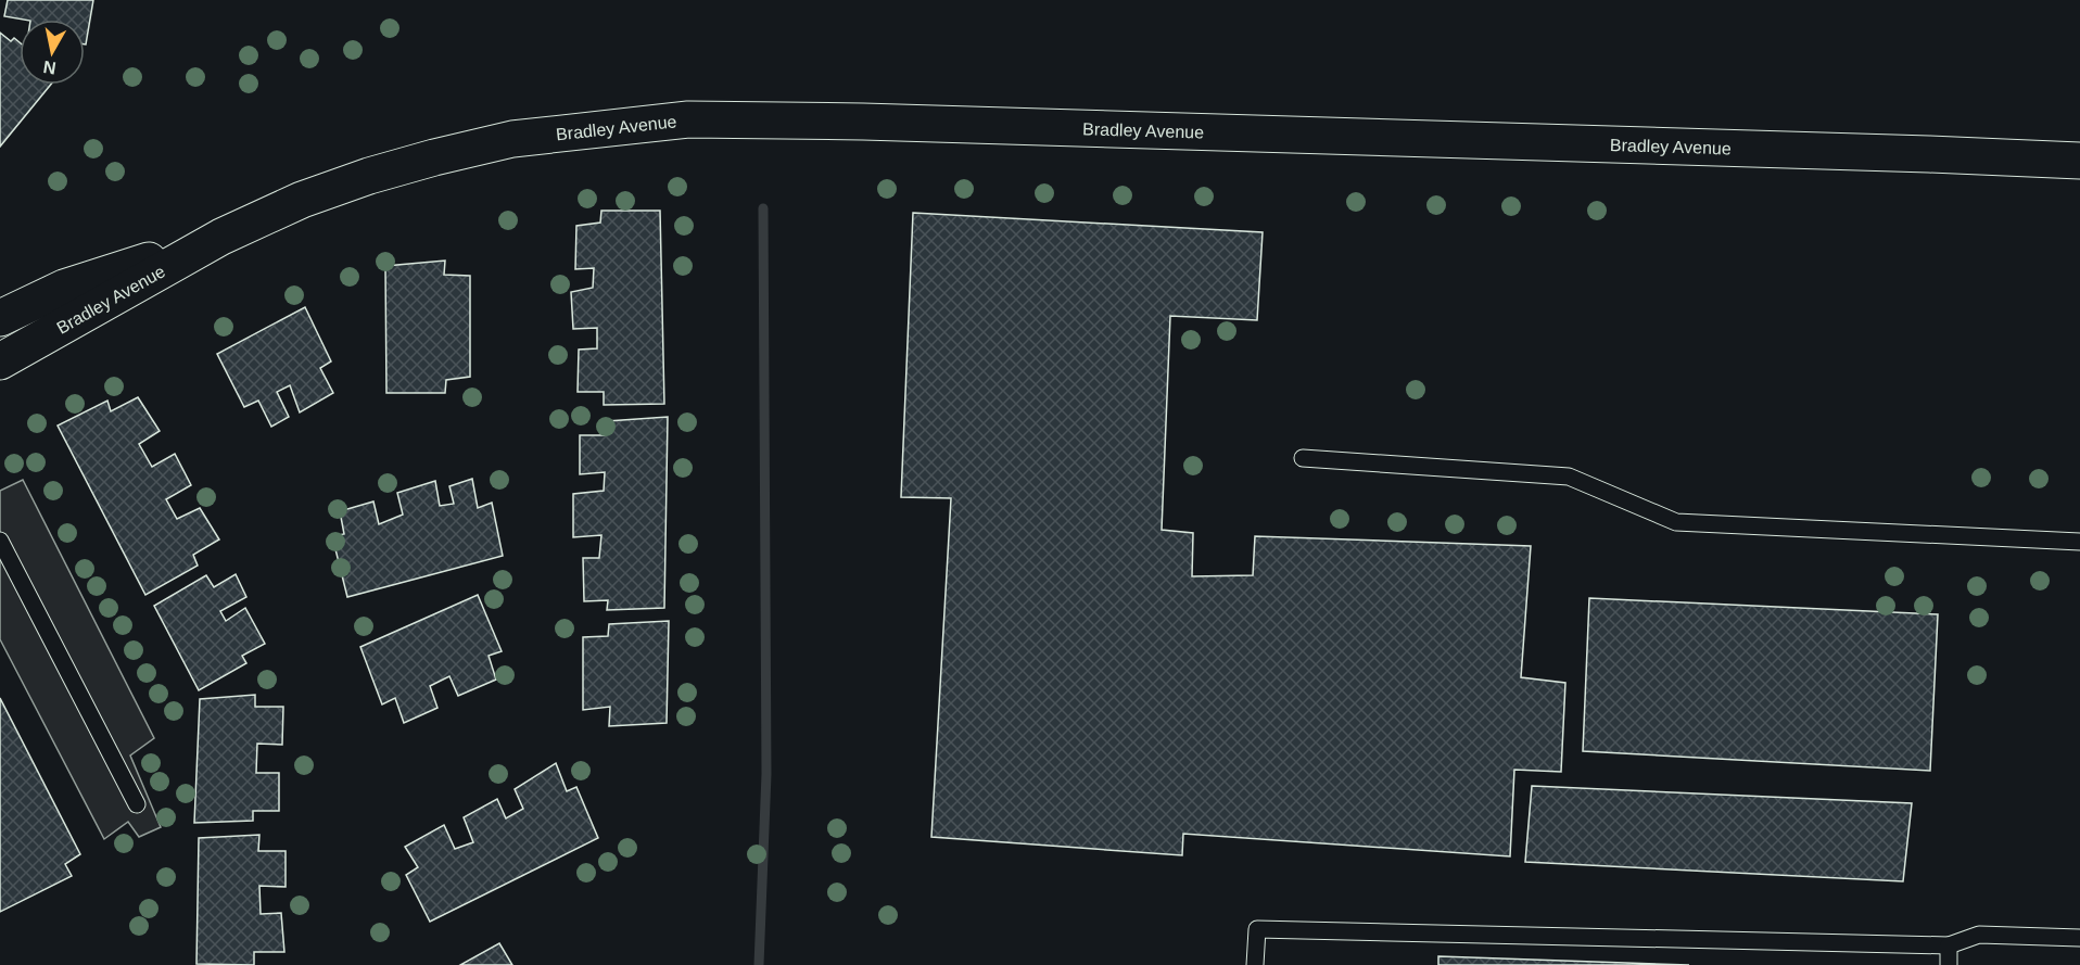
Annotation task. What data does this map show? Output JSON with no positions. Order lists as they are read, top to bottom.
{
  "streets": {
    "main road": ["Bradley Avenue"]
  },
  "north": "bottom"
}
